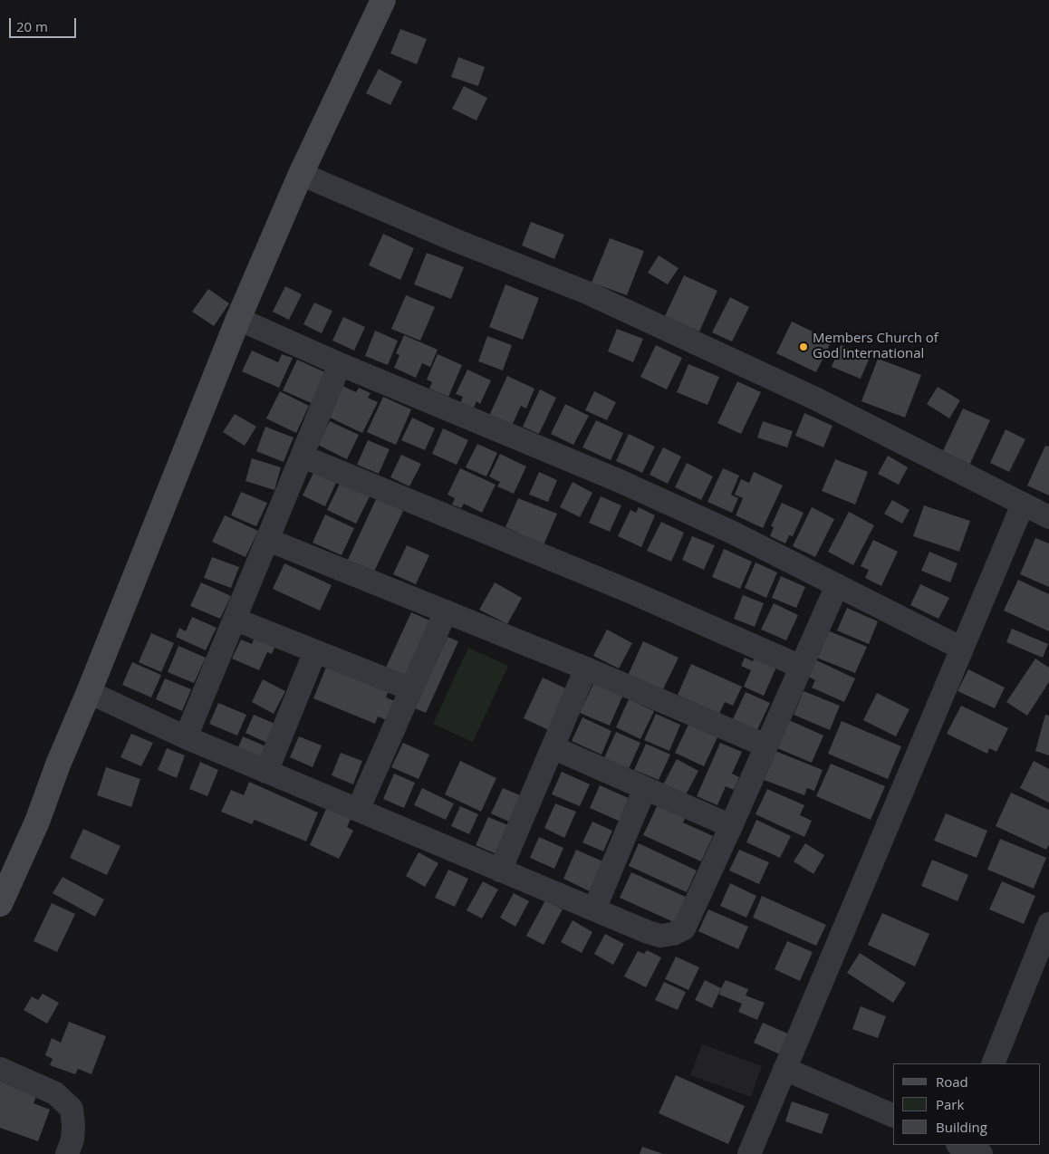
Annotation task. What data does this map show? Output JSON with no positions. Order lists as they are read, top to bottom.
{
  "places": ["Members Church of God International"],
  "legend": ["Road", "Park", "Building"],
  "scale_bar": "20 m"
}
